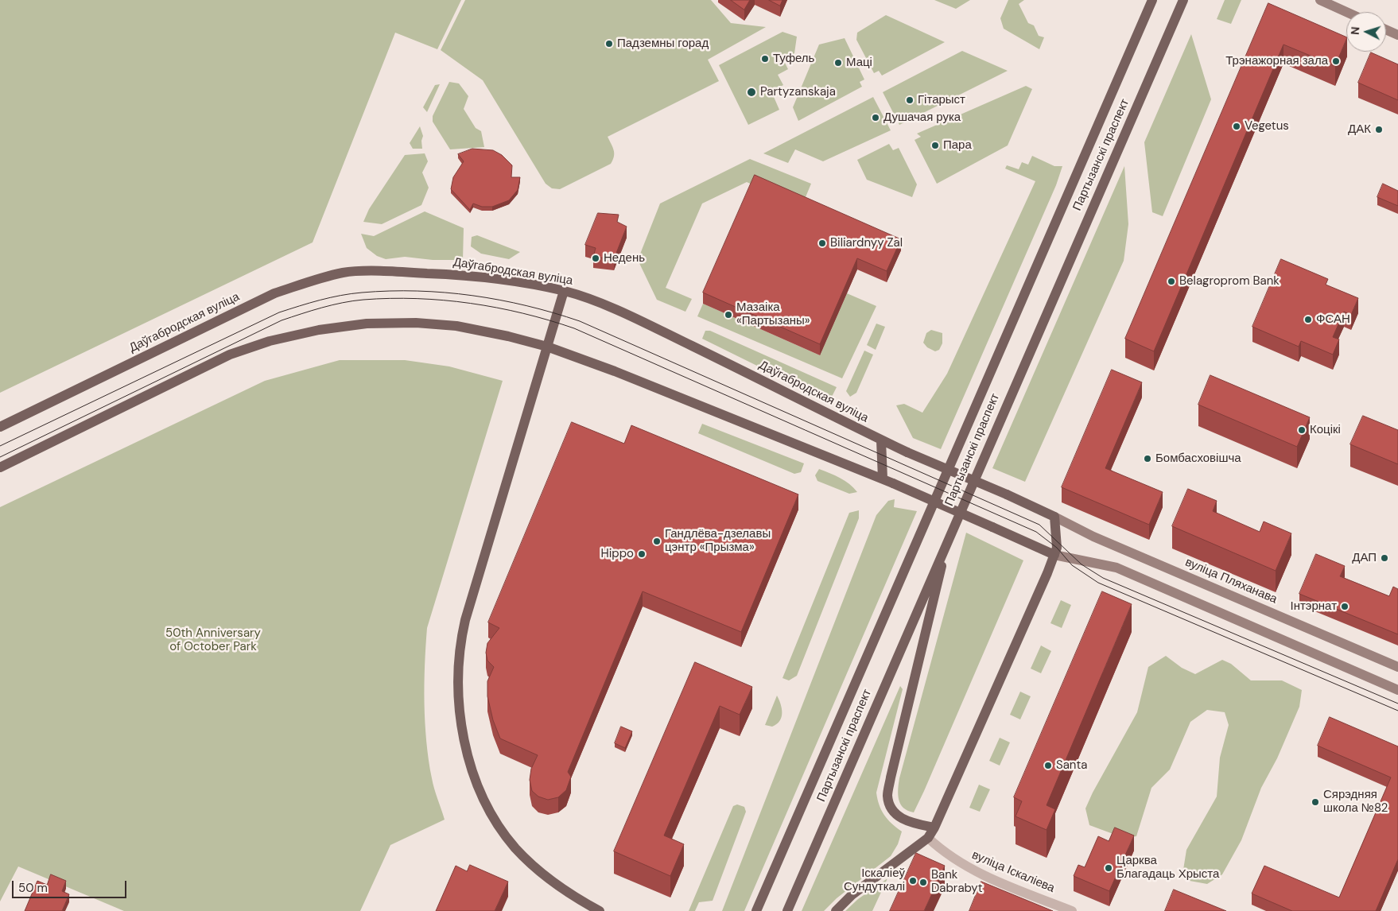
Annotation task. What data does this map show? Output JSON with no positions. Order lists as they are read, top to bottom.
{
  "streets": {
    "main road": ["Партызанскі праспект", "Даўгабродская вуліца", "вуліца Пляханава"],
    "street": ["вуліца Іскаліева"]
  },
  "crossings": [
    ["Даўгабродская вуліца", "вуліца Пляханава"]
  ],
  "parks": ["50th Anniversary of October Park"],
  "places": [
    "Падземны горад",
    "Туфель",
    "Трэнажорная зала",
    "Маці",
    "Partyzanskaja",
    "Гітарыст",
    "Душачая рука",
    "Vegetus",
    "ДАК",
    "Пара",
    "Biliardnyy Zal",
    "Недень",
    "Belagroprom Bank",
    "Мазаіка «Партызаны»",
    "ФСАН",
    "Коцікі",
    "Бомбасховішча",
    "Гандлёва-дзелавы цэнтр «Прызма»",
    "Hippo",
    "ДАП",
    "Інтэрнат",
    "Santa",
    "Сярэдняя школа №82",
    "Царква Благадаць Хрыста",
    "Іскаліеў Сундуткалі",
    "Bank Dabrabyt"
  ],
  "scale_bar": "50 m",
  "north": "left"
}
